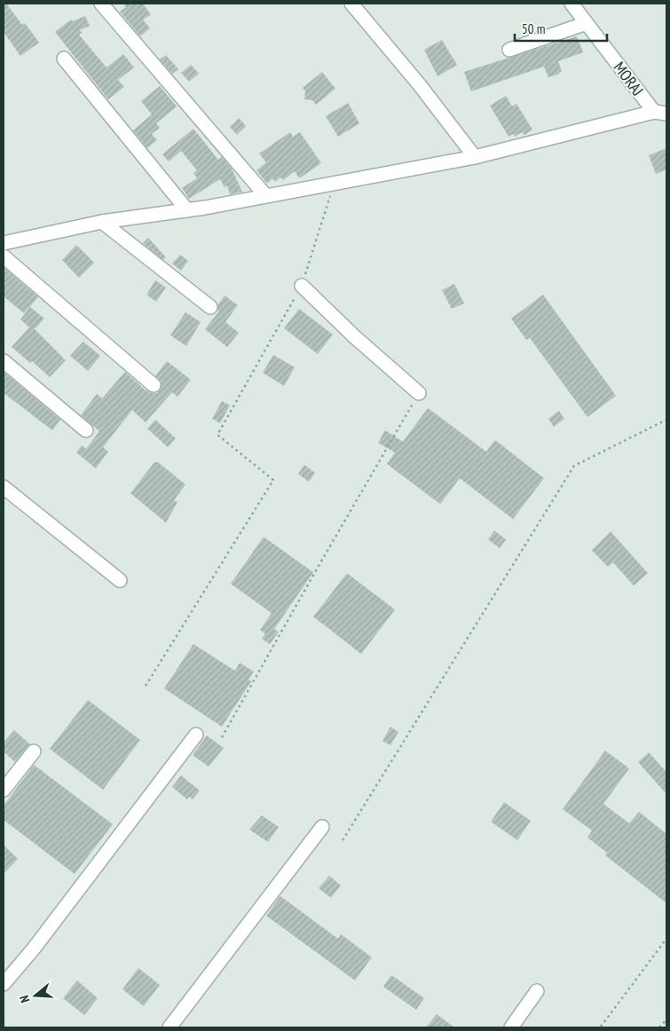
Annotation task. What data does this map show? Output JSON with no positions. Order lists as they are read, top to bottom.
{
  "streets": {
    "street": ["MORAJ"]
  },
  "scale_bar": "50 m",
  "north": "left"
}
